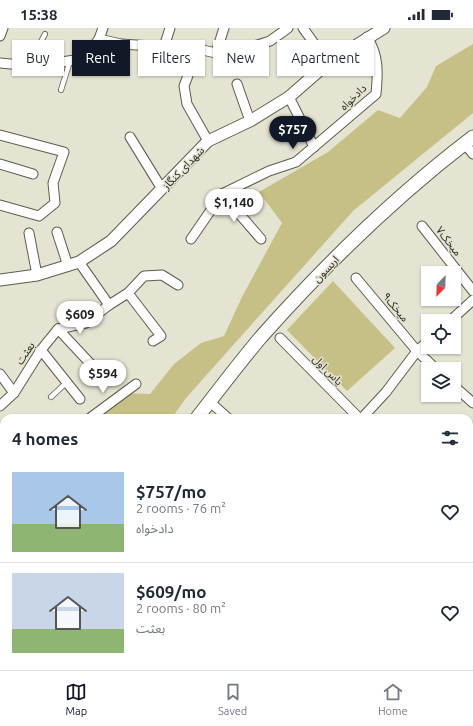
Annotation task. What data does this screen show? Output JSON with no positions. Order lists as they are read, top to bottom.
{
  "streets": {
    "main road": ["اریسون"],
    "street": [
      "دادخواه",
      "شهدای کنگاز",
      "میخک۷",
      "میخک۹",
      "بعثت",
      "یاس اول"
    ]
  },
  "crossings": [
    ["دادخواه", "شهدای کنگاز"]
  ],
  "north": "bottom left",
  "page": {
    "status": "15:38",
    "chip": [
      "Buy",
      "Rent",
      "Filters",
      "New",
      "Apartment"
    ],
    "price": [
      "$757",
      "$1,140",
      "$609",
      "$594"
    ],
    "heading": "4 homes",
    "list": [
      {
        "name": "$757/mo",
        "note": "2 rooms · 76 m² · دادخواه"
      },
      {
        "name": "$609/mo",
        "note": "2 rooms · 80 m² · بعثت"
      }
    ],
    "tabs": ["Map", "Saved", "Home"]
  }
}
